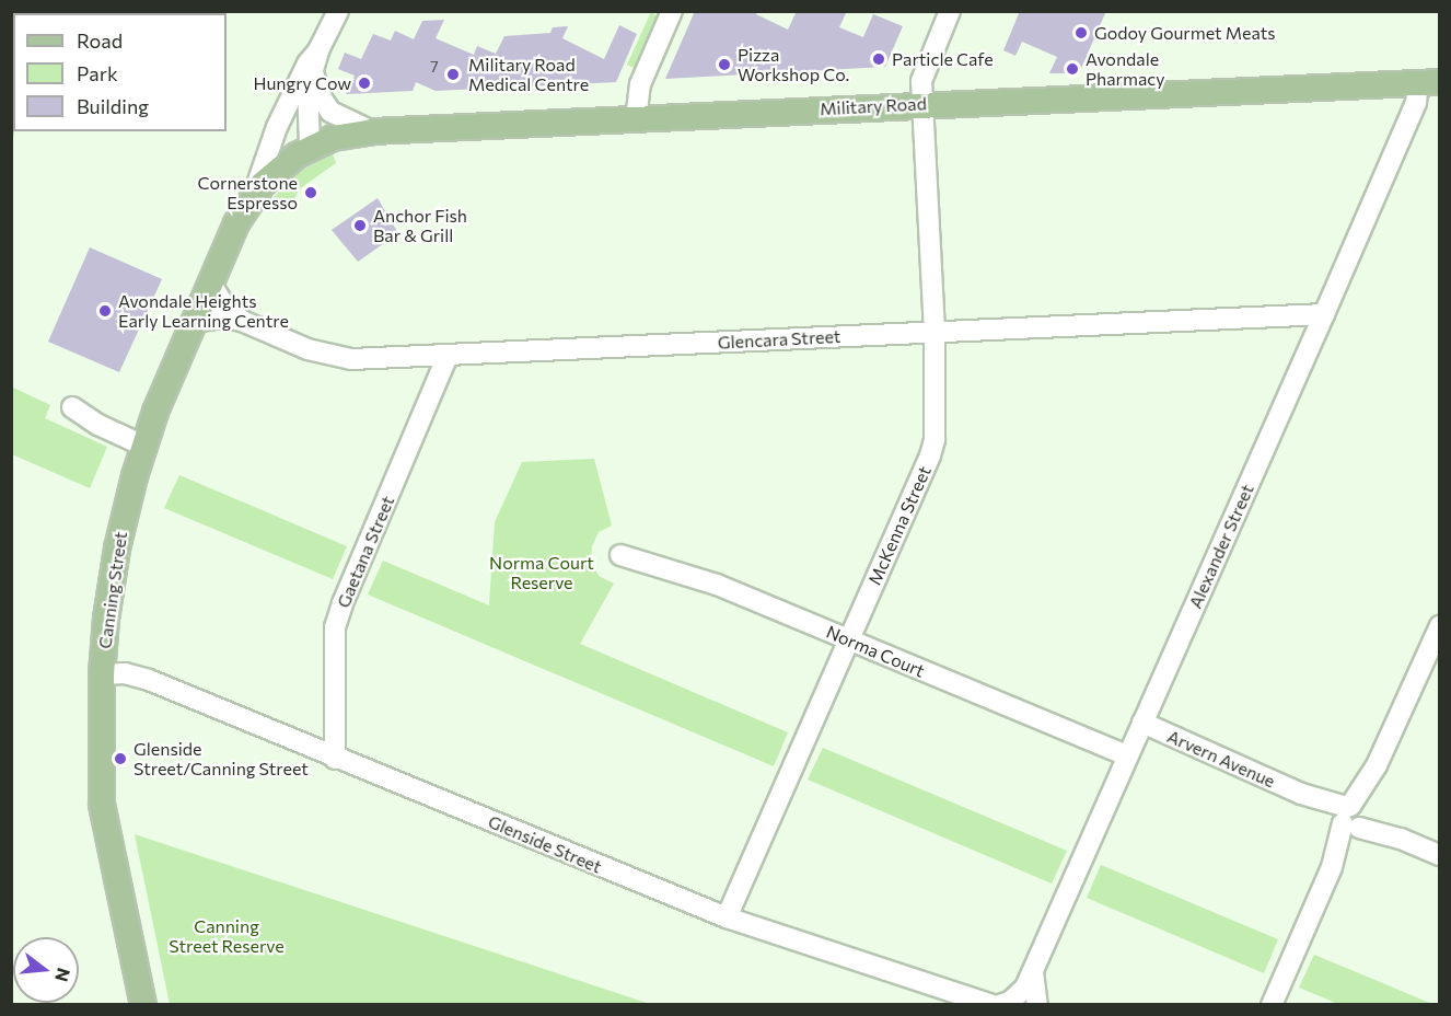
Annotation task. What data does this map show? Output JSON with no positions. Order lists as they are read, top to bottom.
{
  "streets": {
    "main road": ["Military Road", "Canning Street"],
    "street": [
      "Glencara Street",
      "McKenna Street",
      "Alexander Street",
      "Gaetana Street",
      "Norma Court",
      "Arvern Avenue",
      "Glenside Street"
    ]
  },
  "crossings": [
    ["Military Road", "McKenna Street"],
    ["Military Road", "Alexander Street"],
    ["Military Road", "Canning Street"],
    ["Glencara Street", "McKenna Street"],
    ["Glencara Street", "Alexander Street"],
    ["Glencara Street", "Gaetana Street"],
    ["Glencara Street", "Canning Street"],
    ["McKenna Street", "Norma Court"],
    ["McKenna Street", "Glenside Street"],
    ["Alexander Street", "Norma Court"],
    ["Alexander Street", "Arvern Avenue"],
    ["Alexander Street", "Glenside Street"],
    ["Gaetana Street", "Glenside Street"],
    ["Canning Street", "Glenside Street"]
  ],
  "parks": ["Norma Court Reserve", "Canning Street Reserve"],
  "places": [
    "Godoy Gourmet Meats",
    "Particle Cafe",
    "Pizza Workshop Co.",
    "Avondale Pharmacy",
    "Military Road Medical Centre",
    "Hungry Cow",
    "Cornerstone Espresso",
    "Anchor Fish Bar & Grill",
    "Avondale Heights Early Learning Centre",
    "Glenside Street/Canning Street"
  ],
  "house_numbers": ["7"],
  "legend": ["Road", "Park", "Building"],
  "north": "right"
}
